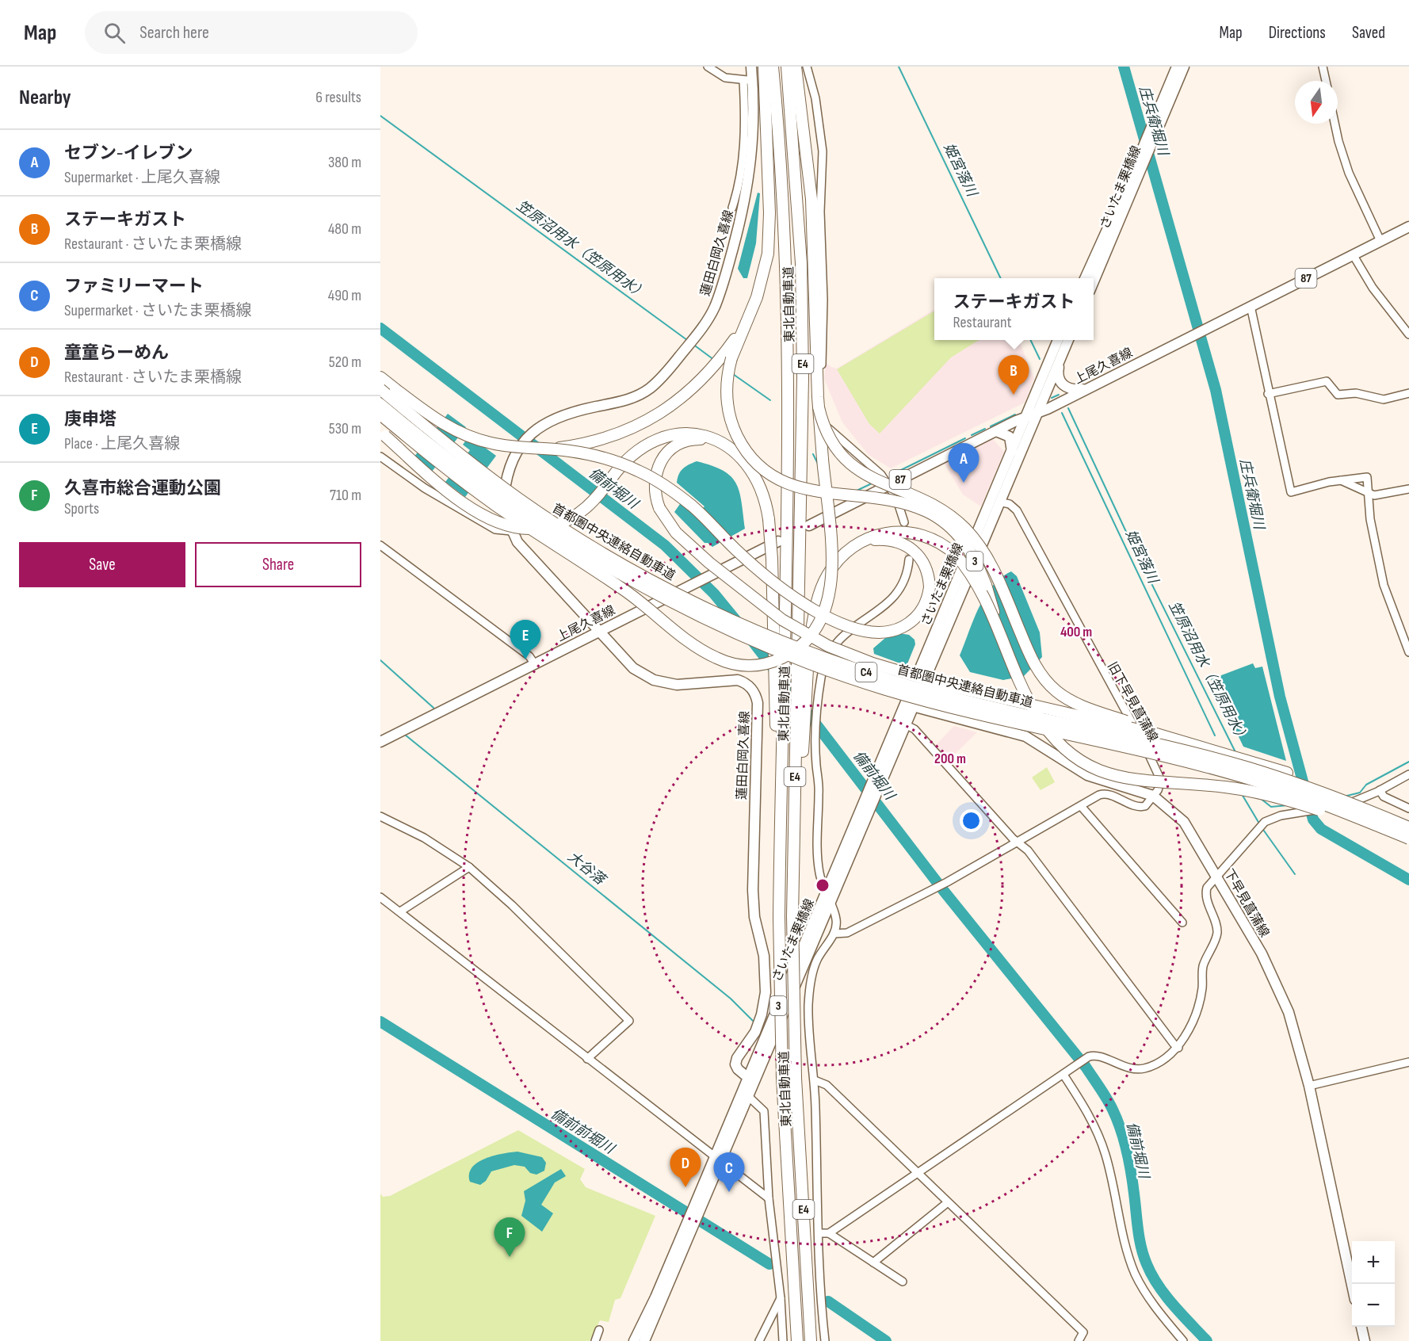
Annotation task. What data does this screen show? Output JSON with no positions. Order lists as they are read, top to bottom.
{
  "streets": {
    "highway": [
      "東北自動車道",
      "E4",
      "首都圏中央連絡自動車道",
      "C4"
    ],
    "main road": [
      "さいたま栗橋線",
      "蓮田白岡久喜線",
      "87",
      "上尾久喜線",
      "3",
      "下早見菖蒲線"
    ],
    "street": ["旧下早見菖蒲線"]
  },
  "crossings": [
    ["さいたま栗橋線", "蓮田白岡久喜線"],
    ["さいたま栗橋線", "上尾久喜線"],
    ["さいたま栗橋線", "旧下早見菖蒲線"],
    ["さいたま栗橋線", "下早見菖蒲線"],
    ["蓮田白岡久喜線", "上尾久喜線"],
    ["旧下早見菖蒲線", "下早見菖蒲線"]
  ],
  "water": [
    "庄兵衛堀川",
    "姫宮落川",
    "笠原沼用水（笠原用水）",
    "備前堀川",
    "大谷落",
    "備前前堀川"
  ],
  "north": "bottom",
  "page": {
    "header": "Map",
    "search": "Search here",
    "nav": ["Map", "Directions", "Saved"],
    "heading": ["Nearby", "6 results"],
    "list": [
      {
        "mark": "A",
        "name": "セブン-イレブン",
        "note": "Supermarket · 上尾久喜線",
        "value": "380 m"
      },
      {
        "mark": "B",
        "name": "ステーキガスト",
        "note": "Restaurant · さいたま栗橋線",
        "value": "480 m"
      },
      {
        "mark": "C",
        "name": "ファミリーマート",
        "note": "Supermarket · さいたま栗橋線",
        "value": "490 m"
      },
      {
        "mark": "D",
        "name": "童童らーめん",
        "note": "Restaurant · さいたま栗橋線",
        "value": "520 m"
      },
      {
        "mark": "E",
        "name": "庚申塔",
        "note": "Place · 上尾久喜線",
        "value": "530 m"
      },
      {
        "mark": "F",
        "name": "久喜市総合運動公園",
        "note": "Sports",
        "value": "710 m"
      }
    ],
    "popup": ["ステーキガスト", "Restaurant"],
    "pins": [
      "B",
      "A",
      "E",
      "D",
      "C",
      "F"
    ],
    "buttons": ["Save", "Share"],
    "map_buttons": ["+", "−"]
  },
  "rings": ["400 m", "200 m"]
}
